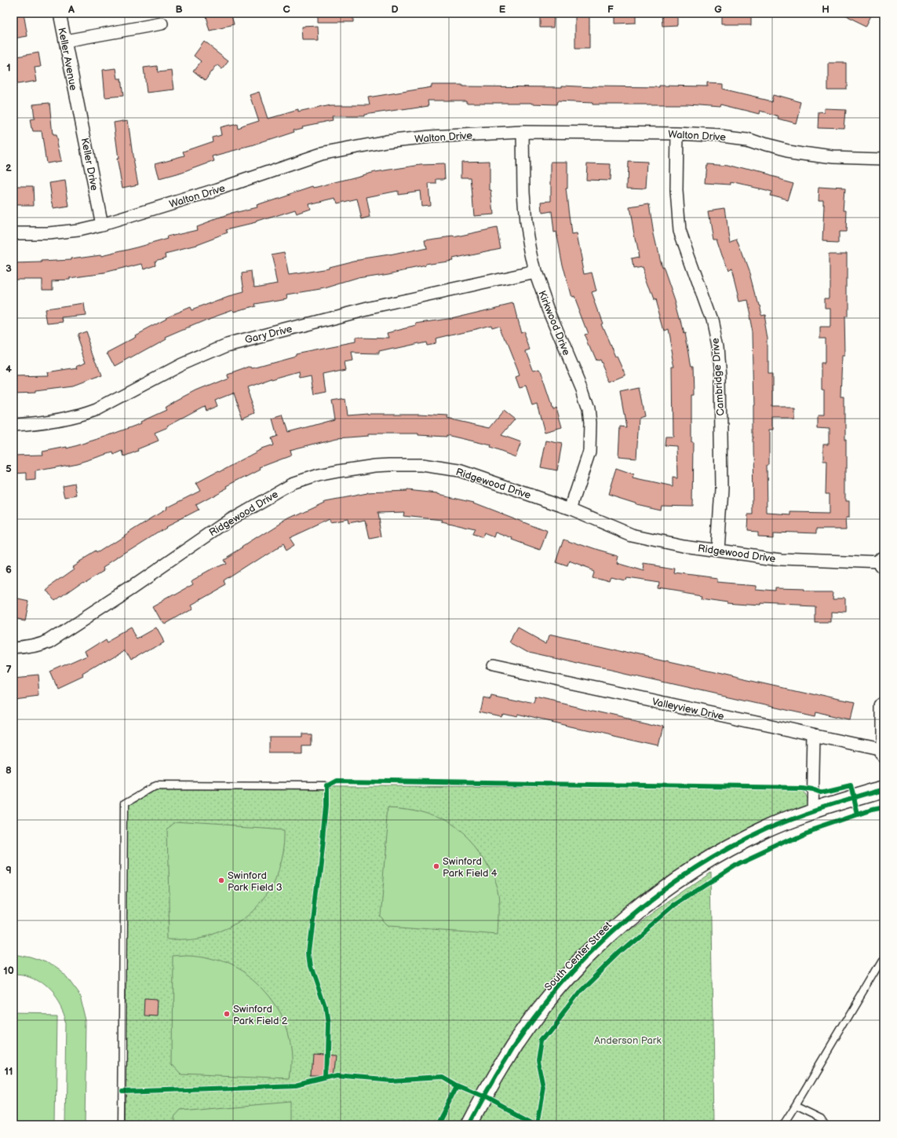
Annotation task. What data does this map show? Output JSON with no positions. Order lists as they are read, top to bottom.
{
  "streets": {
    "main road": ["South Center Street"],
    "street": [
      "Keller Avenue",
      "Walton Drive",
      "Keller Drive",
      "Kirkwood Drive",
      "Gary Drive",
      "Cambridge Drive",
      "Ridgewood Drive",
      "Valleyview Drive"
    ]
  },
  "crossings": [
    ["Keller Avenue", "Keller Drive"],
    ["Walton Drive", "Keller Drive"],
    ["Walton Drive", "Kirkwood Drive"],
    ["Walton Drive", "Cambridge Drive"],
    ["Kirkwood Drive", "Gary Drive"],
    ["Kirkwood Drive", "Ridgewood Drive"],
    ["Cambridge Drive", "Ridgewood Drive"]
  ],
  "parks": ["Anderson Park"],
  "places": ["Swinford Park Field 4", "Swinford Park Field 3", "Swinford Park Field 2"],
  "grid": {
    "columns": [
      "A",
      "B",
      "C",
      "D",
      "E",
      "F",
      "G",
      "H"
    ],
    "rows": [
      "1",
      "2",
      "3",
      "4",
      "5",
      "6",
      "7",
      "8",
      "9",
      "10",
      "11"
    ]
  }
}
